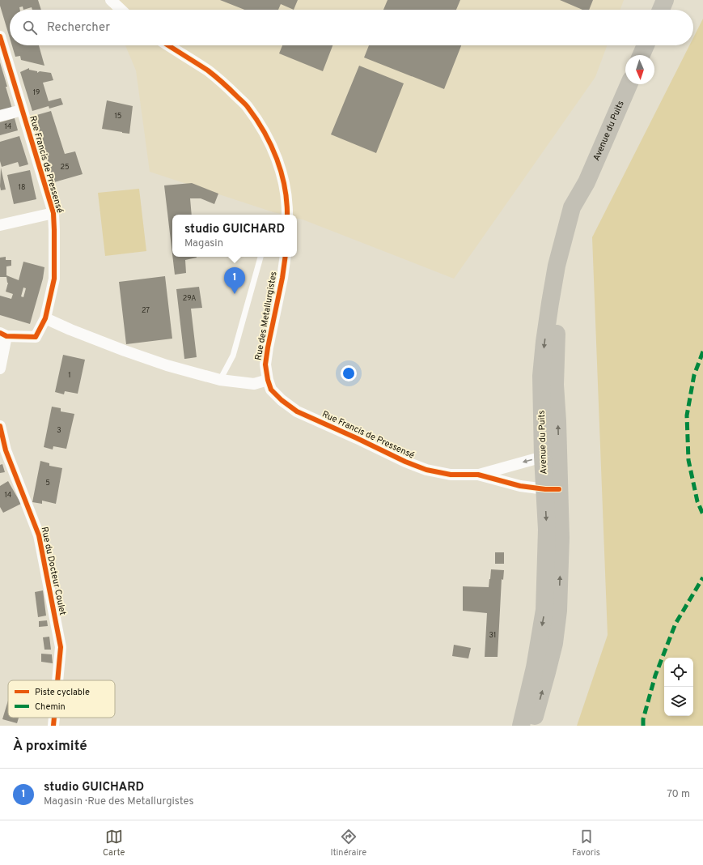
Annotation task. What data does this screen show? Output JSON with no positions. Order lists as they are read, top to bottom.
{
  "streets": {
    "main road": ["Avenue du Puits"],
    "street": ["Rue Francis de Pressensé", "Rue des Metallurgistes", "Rue du Docteur Coulet"]
  },
  "crossings": [
    ["Rue Francis de Pressensé", "Rue des Metallurgistes"]
  ],
  "house_numbers": [
    "19",
    "15",
    "14",
    "25",
    "18",
    "29A",
    "27",
    "1",
    "3",
    "5",
    "14",
    "31"
  ],
  "legend": ["Piste cyclable", "Chemin"],
  "north": "bottom",
  "page": {
    "search": "Rechercher",
    "popup": ["studio GUICHARD", "Magasin"],
    "pins": "1",
    "heading": "À proximité",
    "list": [
      {
        "mark": "1",
        "name": "studio GUICHARD",
        "note": "Magasin · Rue des Metallurgistes",
        "value": "70 m"
      }
    ],
    "nav": ["Carte", "Itinéraire", "Favoris"]
  }
}
